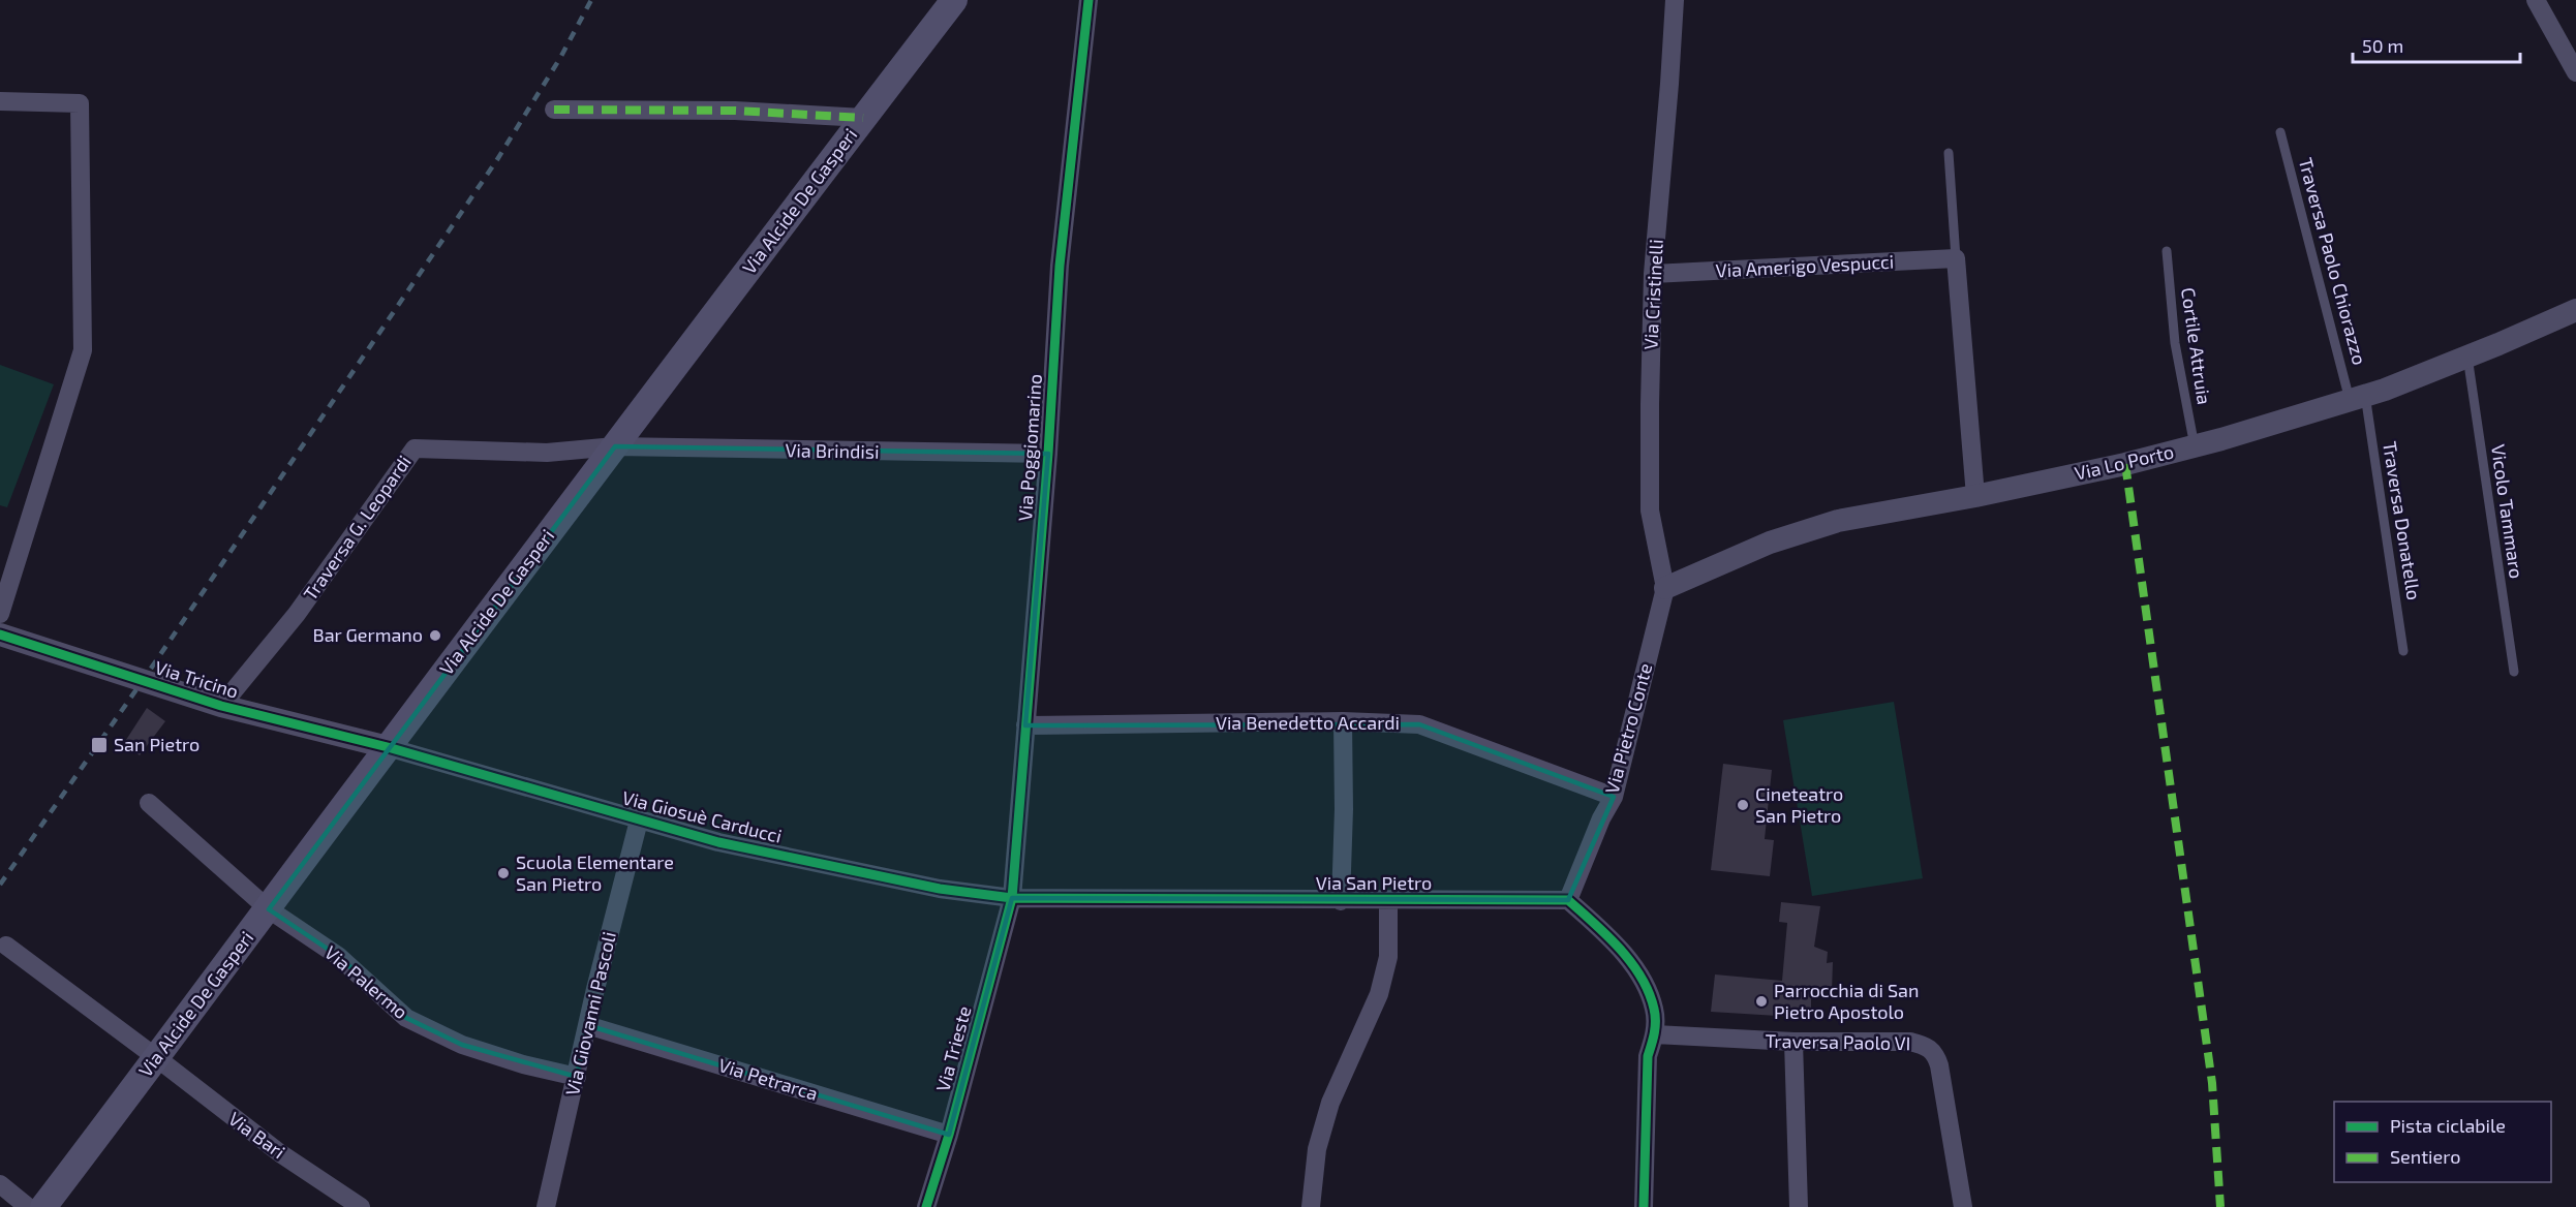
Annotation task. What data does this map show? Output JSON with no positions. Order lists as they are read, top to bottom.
{
  "streets": {
    "main road": ["Via Alcide De Gasperi"],
    "street": [
      "Via Amerigo Vespucci",
      "Via Cristinelli",
      "Via Poggiomarino",
      "Via Brindisi",
      "Via Lo Porto",
      "Traversa G. Leopardi",
      "Via Tricino",
      "Via Benedetto Accardi",
      "Via Pietro Conte",
      "Via Giosuè Carducci",
      "Via San Pietro",
      "Via Palermo",
      "Via Giovanni Pascoli",
      "Traversa Paolo VI",
      "Via Trieste",
      "Via Petrarca",
      "Via Bari"
    ],
    "lane": [
      "Traversa Paolo Chiorazzo",
      "Cortile Attruia",
      "Vicolo Tammaro",
      "Traversa Donatello"
    ]
  },
  "crossings": [
    ["Via Alcide De Gasperi", "Via Brindisi"],
    ["Via Alcide De Gasperi", "Traversa G. Leopardi"],
    ["Via Alcide De Gasperi", "Via Tricino"],
    ["Via Alcide De Gasperi", "Via Giosuè Carducci"],
    ["Via Alcide De Gasperi", "Via Palermo"],
    ["Via Alcide De Gasperi", "Via Bari"],
    ["Traversa Paolo Chiorazzo", "Via Lo Porto"],
    ["Traversa Paolo Chiorazzo", "Traversa Donatello"],
    ["Via Amerigo Vespucci", "Via Cristinelli"],
    ["Via Cristinelli", "Via Lo Porto"],
    ["Via Cristinelli", "Via Pietro Conte"],
    ["Cortile Attruia", "Via Lo Porto"],
    ["Via Poggiomarino", "Via Brindisi"],
    ["Via Poggiomarino", "Via Benedetto Accardi"],
    ["Via Poggiomarino", "Via Giosuè Carducci"],
    ["Via Poggiomarino", "Via San Pietro"],
    ["Via Poggiomarino", "Via Trieste"],
    ["Via Brindisi", "Traversa G. Leopardi"],
    ["Via Lo Porto", "Vicolo Tammaro"],
    ["Via Lo Porto", "Traversa Donatello"],
    ["Via Lo Porto", "Via Pietro Conte"],
    ["Traversa G. Leopardi", "Via Tricino"],
    ["Via Tricino", "Via Giosuè Carducci"],
    ["Via Benedetto Accardi", "Via Pietro Conte"],
    ["Via Pietro Conte", "Via San Pietro"],
    ["Via Giosuè Carducci", "Via San Pietro"],
    ["Via Giosuè Carducci", "Via Giovanni Pascoli"],
    ["Via Giosuè Carducci", "Via Trieste"],
    ["Via San Pietro", "Via Trieste"],
    ["Via Palermo", "Via Giovanni Pascoli"],
    ["Via Giovanni Pascoli", "Via Petrarca"],
    ["Via Trieste", "Via Petrarca"]
  ],
  "places": {
    "other": [
      "Bar Germano",
      "Cineteatro San Pietro",
      "Scuola Elementare San Pietro",
      "Parrocchia di San Pietro Apostolo"
    ],
    "transit": ["San Pietro"]
  },
  "legend": ["Pista ciclabile", "Sentiero"],
  "scale_bar": "50 m"
}
